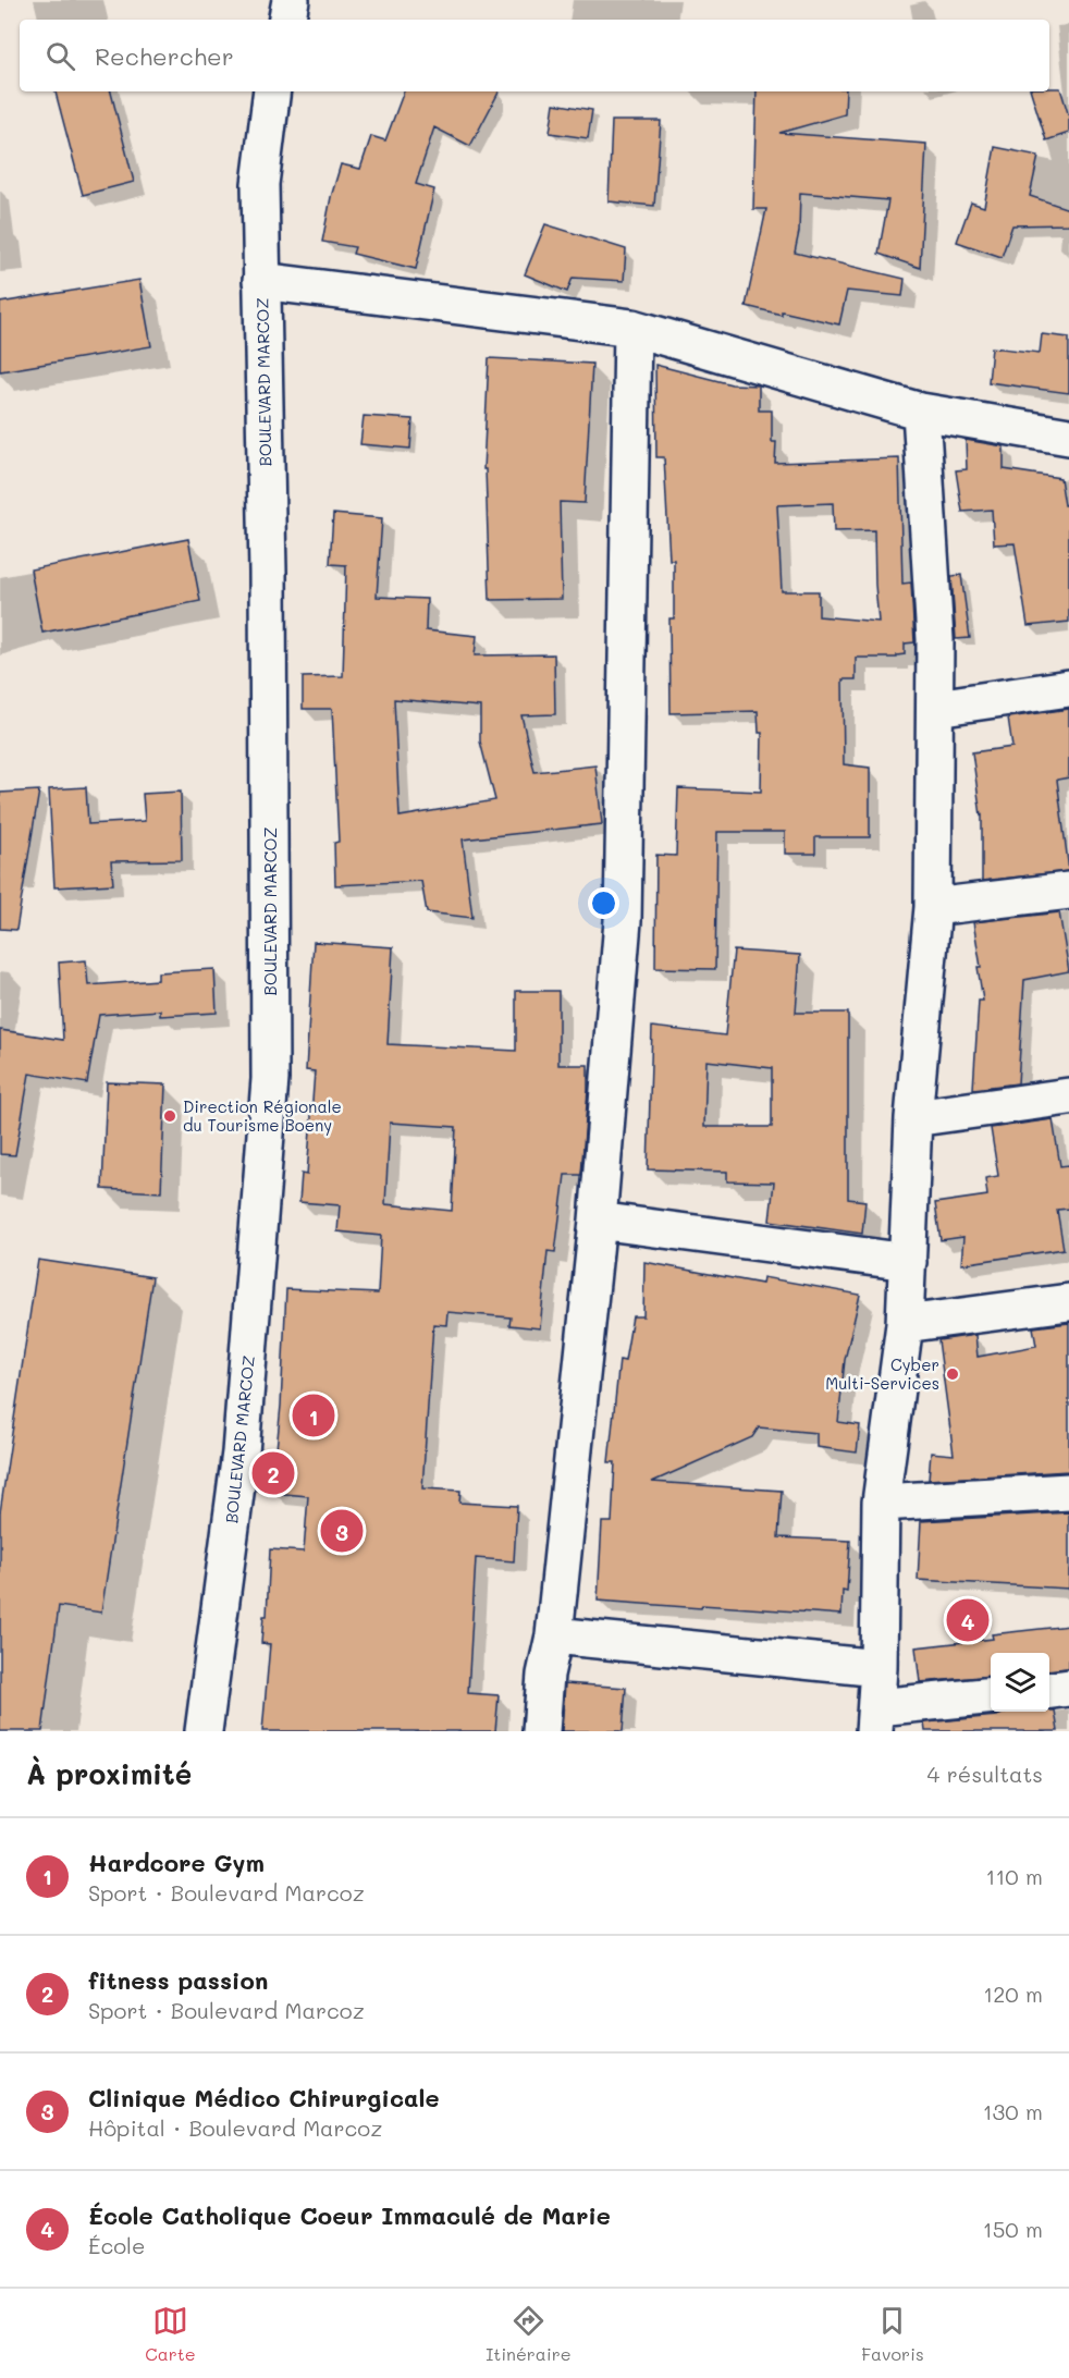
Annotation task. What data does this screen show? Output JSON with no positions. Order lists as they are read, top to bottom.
{
  "streets": {
    "street": ["BOULEVARD MARCOZ"]
  },
  "places": ["Direction Régionale du Tourisme Boeny", "Cyber Multi-Services"],
  "page": {
    "search": "Rechercher",
    "pins": [
      "1",
      "2",
      "3",
      "4"
    ],
    "heading": ["À proximité", "4 résultats"],
    "list": [
      {
        "mark": "1",
        "name": "Hardcore Gym",
        "note": "Sport · Boulevard Marcoz",
        "value": "110 m"
      },
      {
        "mark": "2",
        "name": "fitness passion",
        "note": "Sport · Boulevard Marcoz",
        "value": "120 m"
      },
      {
        "mark": "3",
        "name": "Clinique Médico Chirurgicale",
        "note": "Hôpital · Boulevard Marcoz",
        "value": "130 m"
      },
      {
        "mark": "4",
        "name": "École Catholique Coeur Immaculé de Marie",
        "note": "École",
        "value": "150 m"
      }
    ],
    "nav": ["Carte", "Itinéraire", "Favoris"]
  }
}
